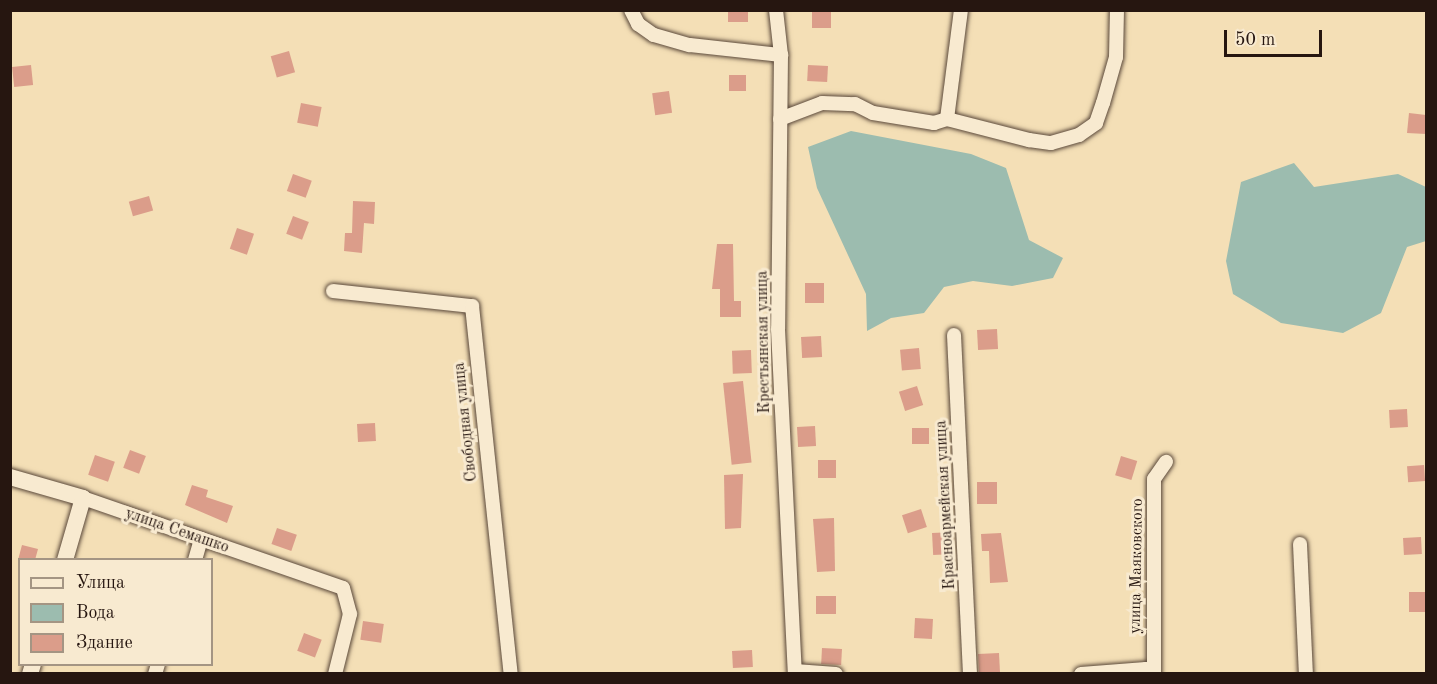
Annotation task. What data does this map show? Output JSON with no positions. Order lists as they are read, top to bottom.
{
  "streets": {
    "street": [
      "Крестьянская улица",
      "Свободная улица",
      "Красноармейская улица",
      "улица Семашко",
      "улица Маяковского"
    ]
  },
  "legend": ["Улица", "Вода", "Здание"],
  "scale_bar": "50 m"
}
